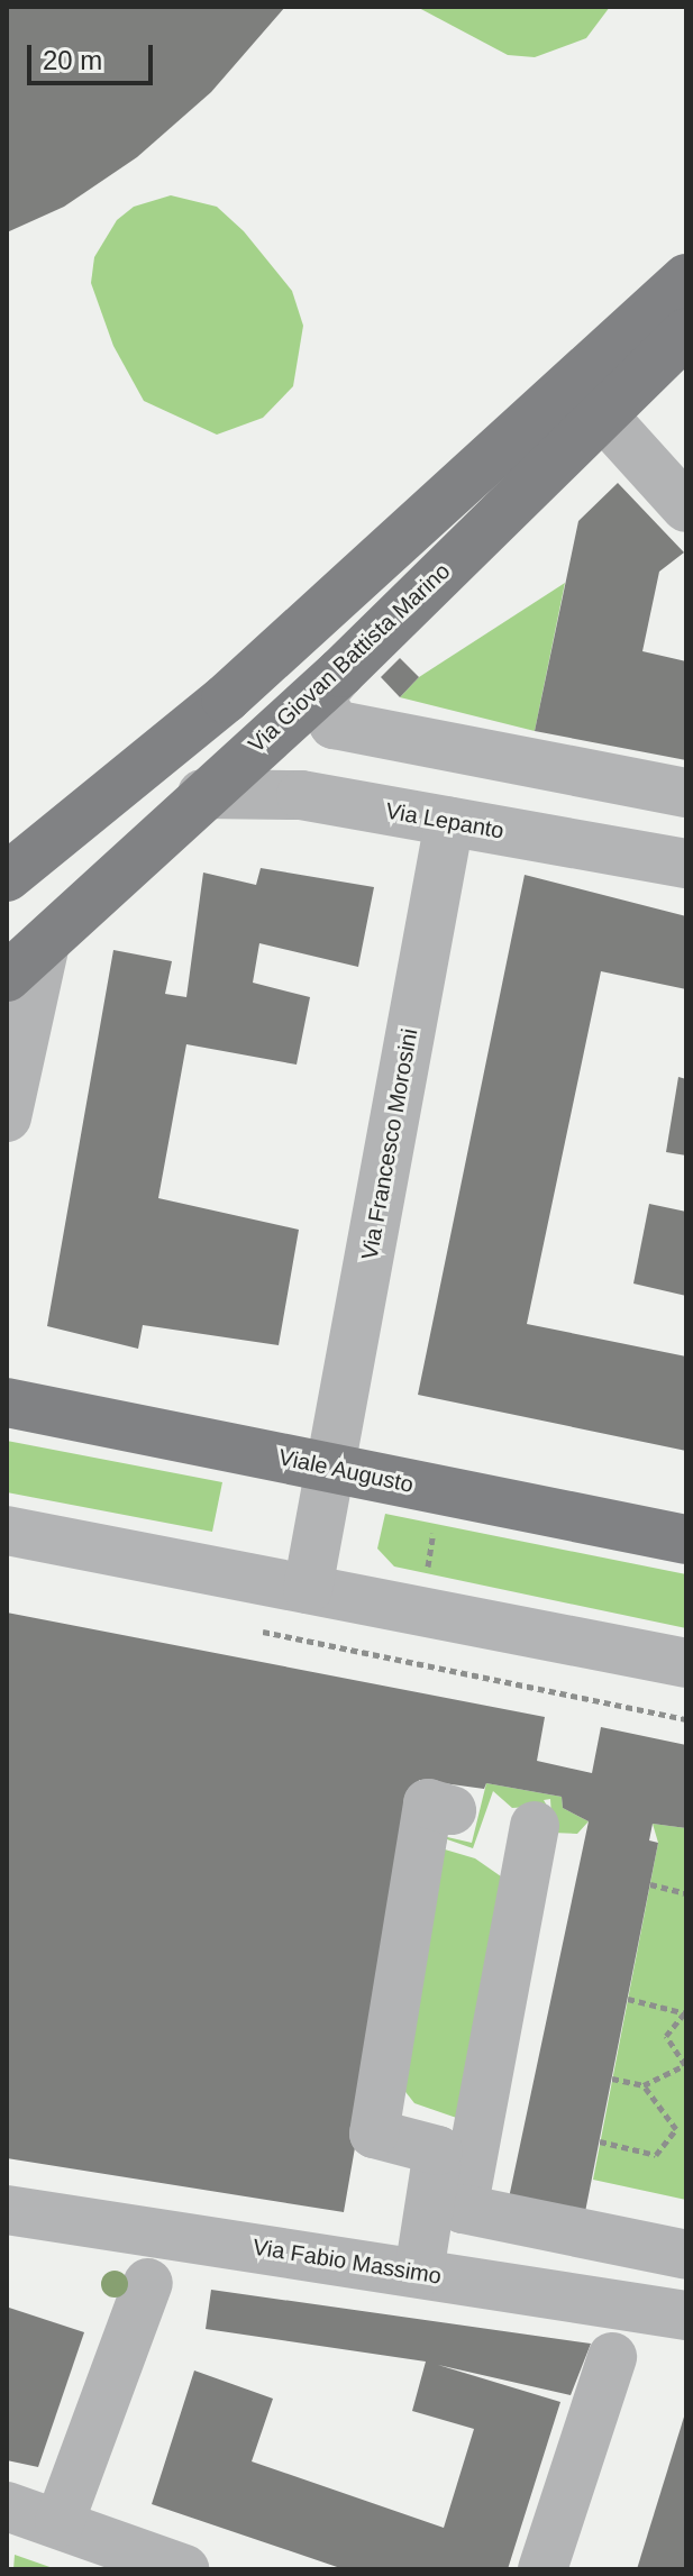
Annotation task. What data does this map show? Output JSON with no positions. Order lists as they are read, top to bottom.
{
  "streets": {
    "main road": ["Via Giovan Battista Marino", "Viale Augusto"],
    "street": ["Via Lepanto", "Via Francesco Morosini", "Via Fabio Massimo"]
  },
  "crossings": [
    ["Via Giovan Battista Marino", "Via Lepanto"],
    ["Via Lepanto", "Via Francesco Morosini"],
    ["Via Francesco Morosini", "Viale Augusto"]
  ],
  "scale_bar": "20 m"
}
